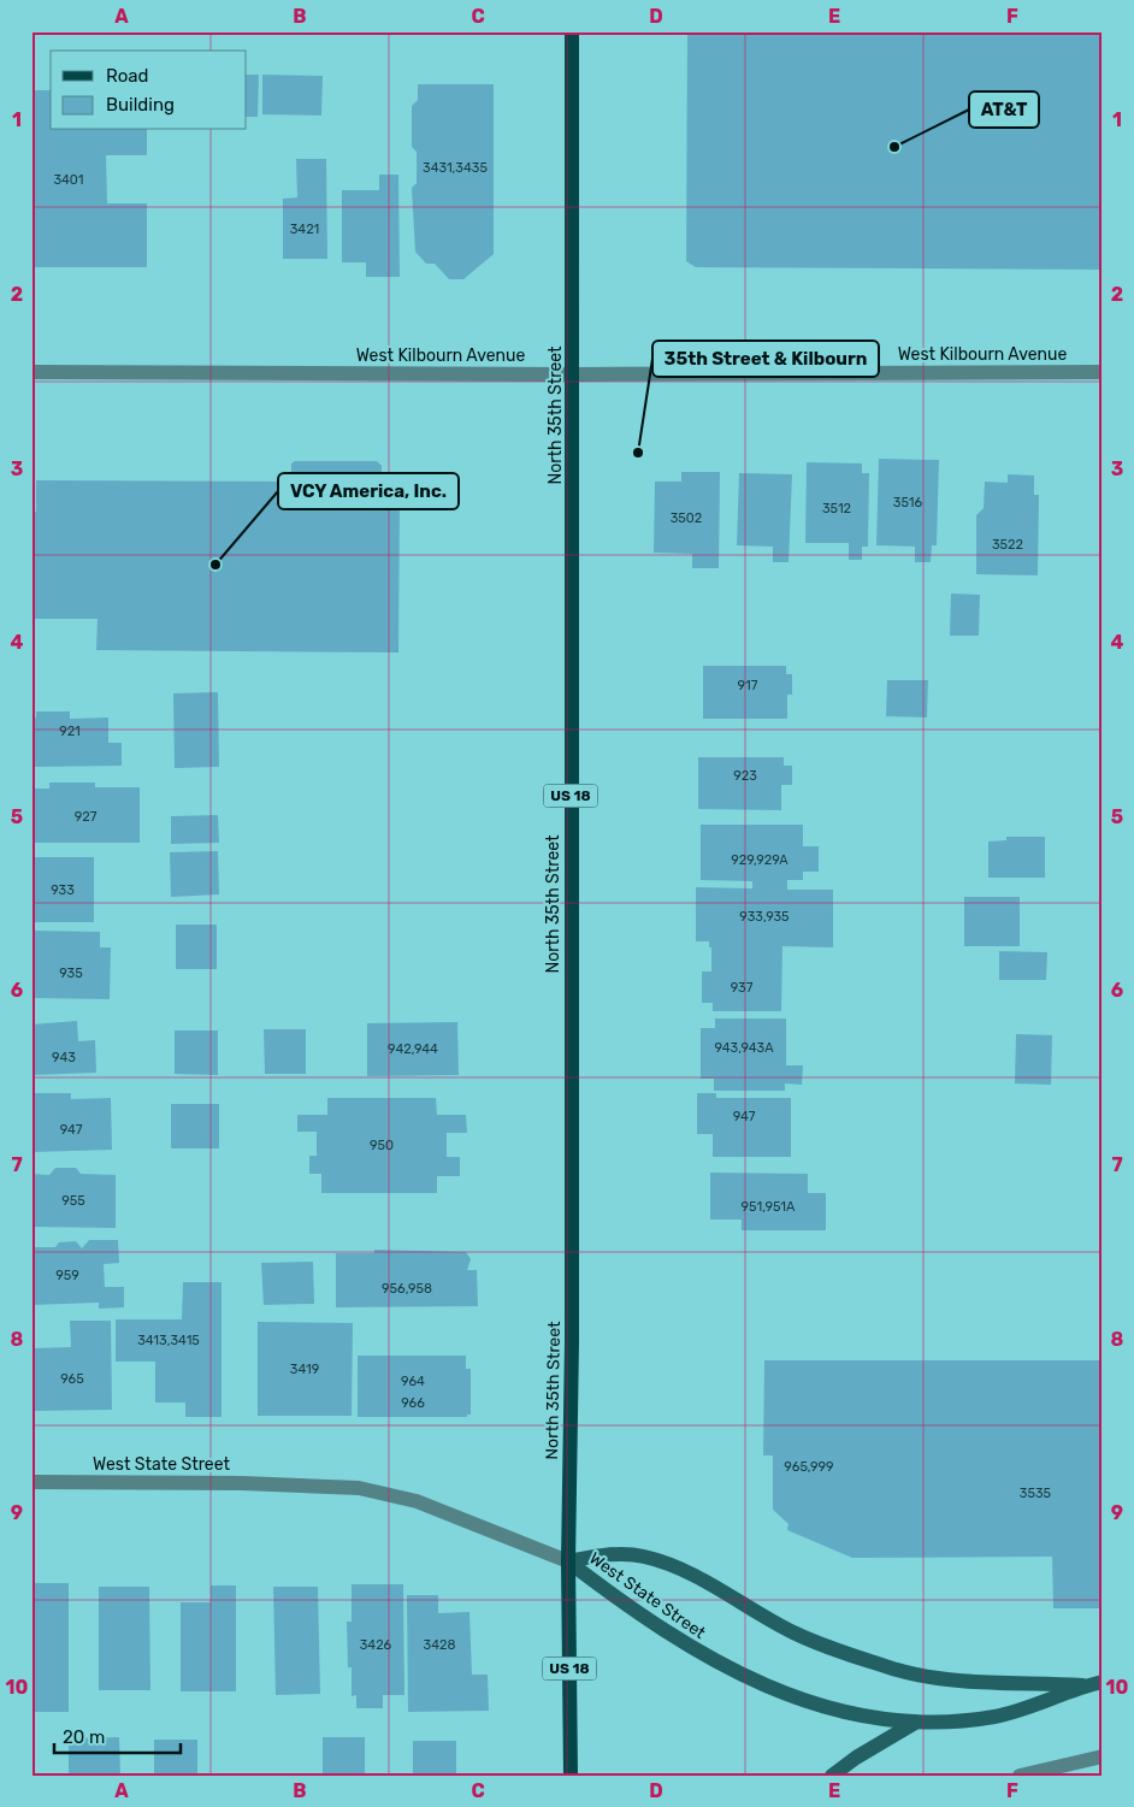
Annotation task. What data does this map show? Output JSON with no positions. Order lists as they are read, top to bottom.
{
  "streets": {
    "main road": ["North 35th Street", "US 18", "West State Street"],
    "street": ["West Kilbourn Avenue"]
  },
  "crossings": [
    ["West Kilbourn Avenue", "North 35th Street"],
    ["North 35th Street", "West State Street"]
  ],
  "places": ["AT&T", "35th Street & Kilbourn", "VCY America, Inc."],
  "house_numbers": [
    "3431,3435",
    "3401",
    "3421",
    "3516",
    "3512",
    "3502",
    "3522",
    "917",
    "921",
    "923",
    "927",
    "929,929A",
    "933",
    "933,935",
    "935",
    "937",
    "943,943A",
    "942,944",
    "943",
    "947",
    "947",
    "950",
    "955",
    "951,951A",
    "959",
    "956,958",
    "3413,3415",
    "3419",
    "965",
    "964",
    "966",
    "965,999",
    "3535",
    "3426",
    "3428"
  ],
  "legend": ["Road", "Building"],
  "scale_bar": "20 m",
  "grid": {
    "columns": [
      "A",
      "B",
      "C",
      "D",
      "E",
      "F"
    ],
    "rows": [
      "1",
      "2",
      "3",
      "4",
      "5",
      "6",
      "7",
      "8",
      "9",
      "10"
    ]
  }
}
